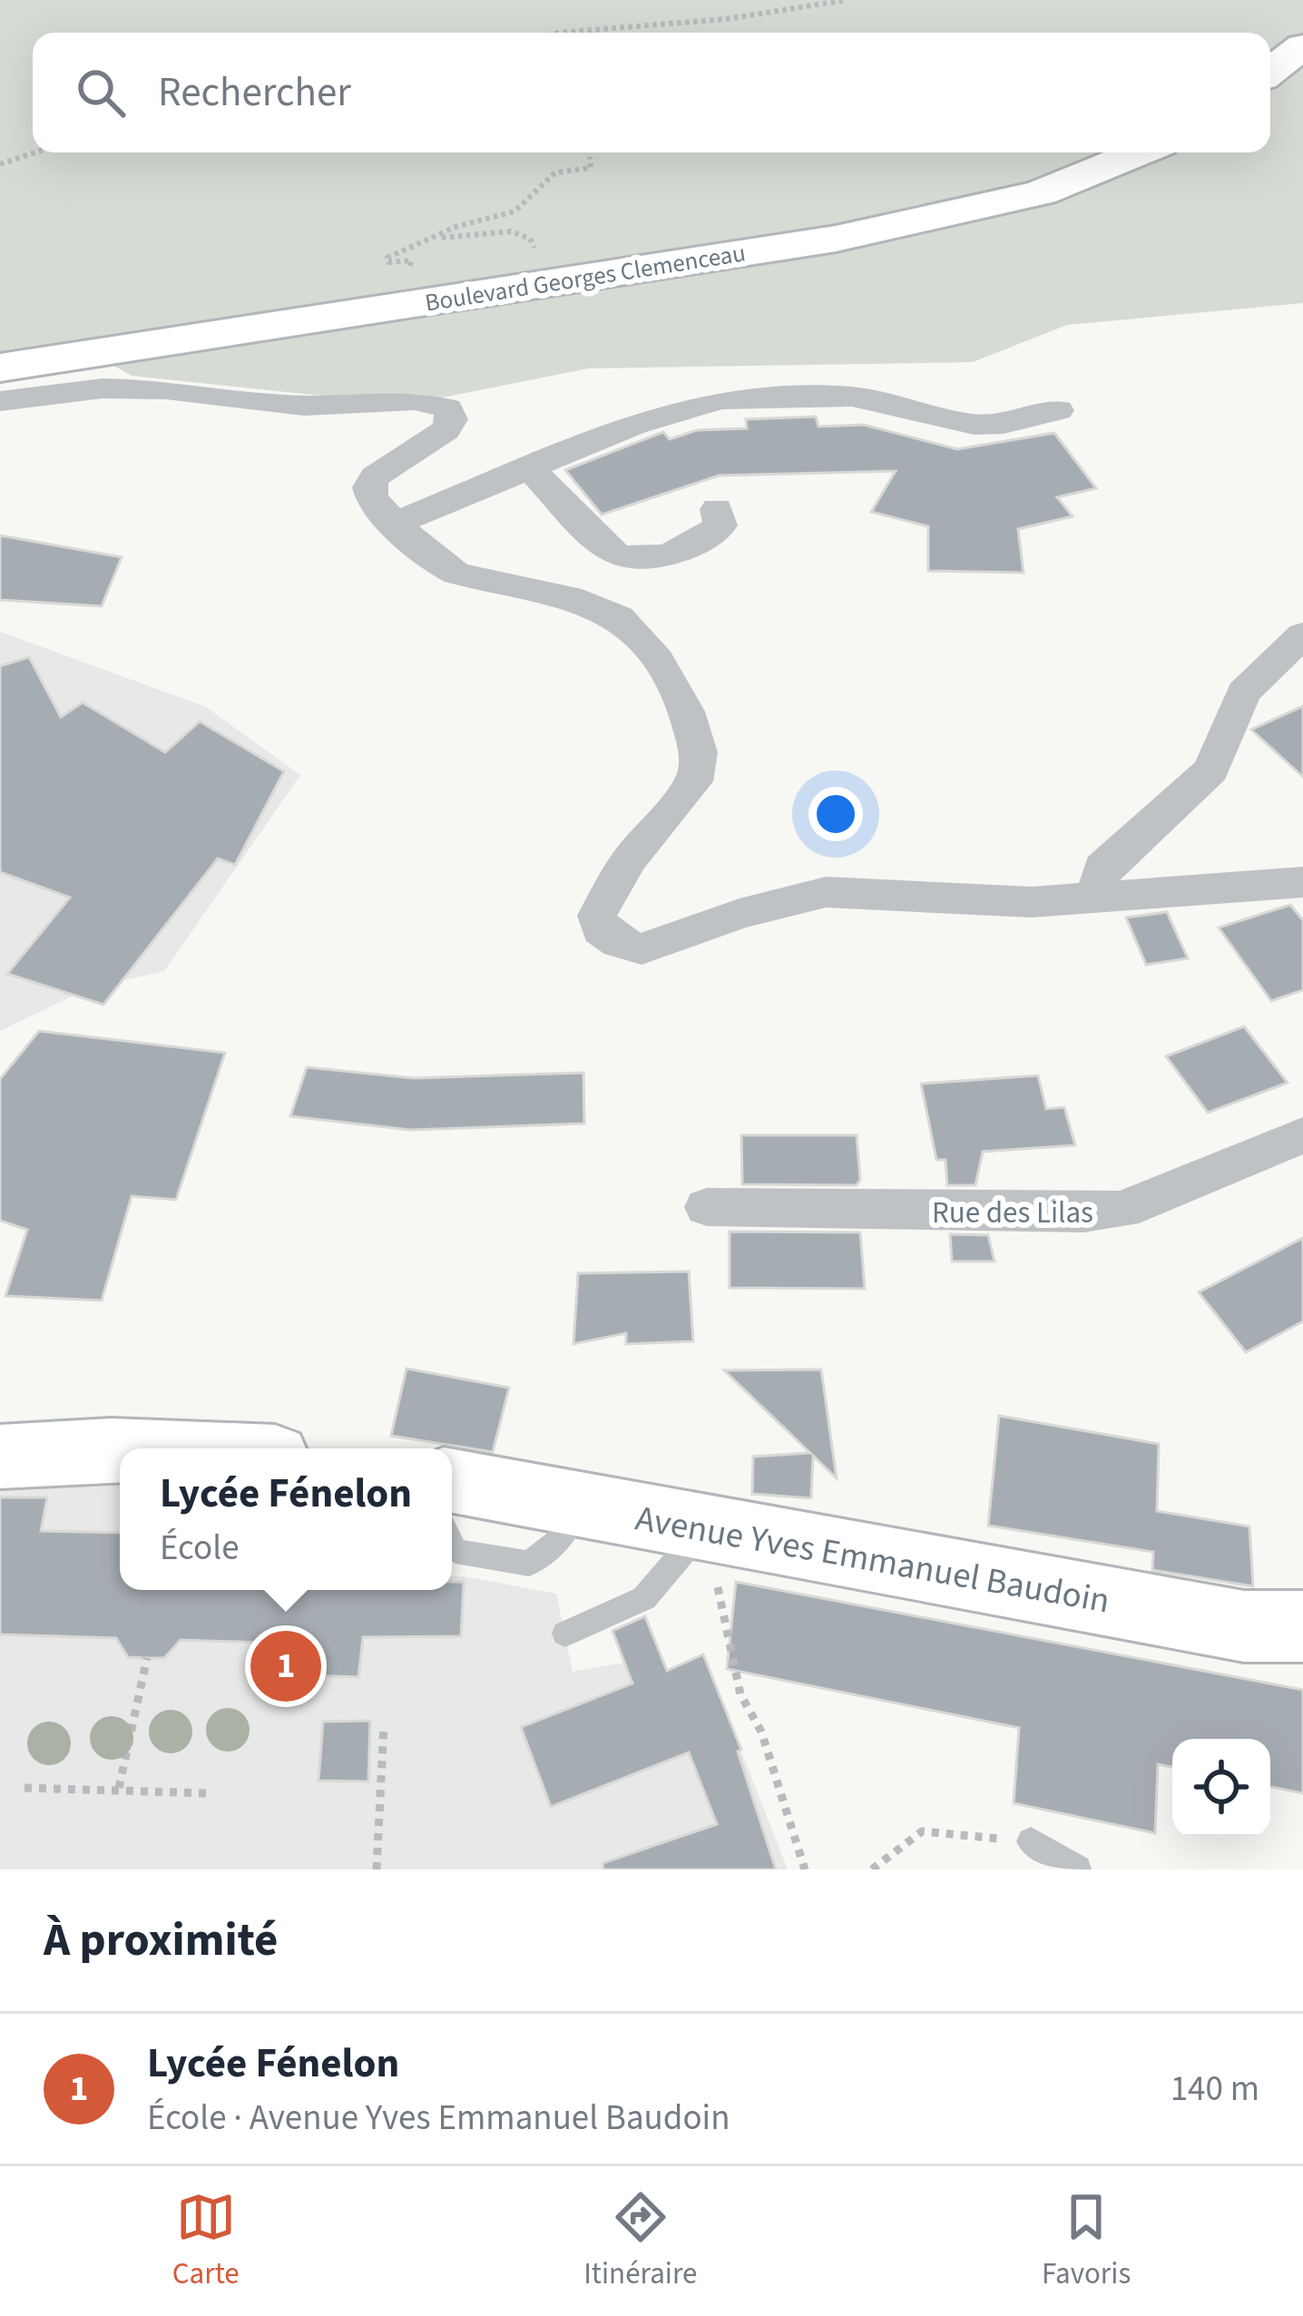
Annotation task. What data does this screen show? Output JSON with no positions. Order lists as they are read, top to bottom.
{
  "streets": {
    "main road": ["Boulevard Georges Clemenceau", "Avenue Yves Emmanuel Baudoin"],
    "street": ["Rue des Lilas"]
  },
  "page": {
    "search": "Rechercher",
    "popup": ["Lycée Fénelon", "École"],
    "pins": "1",
    "heading": "À proximité",
    "list": [
      {
        "mark": "1",
        "name": "Lycée Fénelon",
        "note": "École · Avenue Yves Emmanuel Baudoin",
        "value": "140 m"
      }
    ],
    "nav": ["Carte", "Itinéraire", "Favoris"]
  }
}
